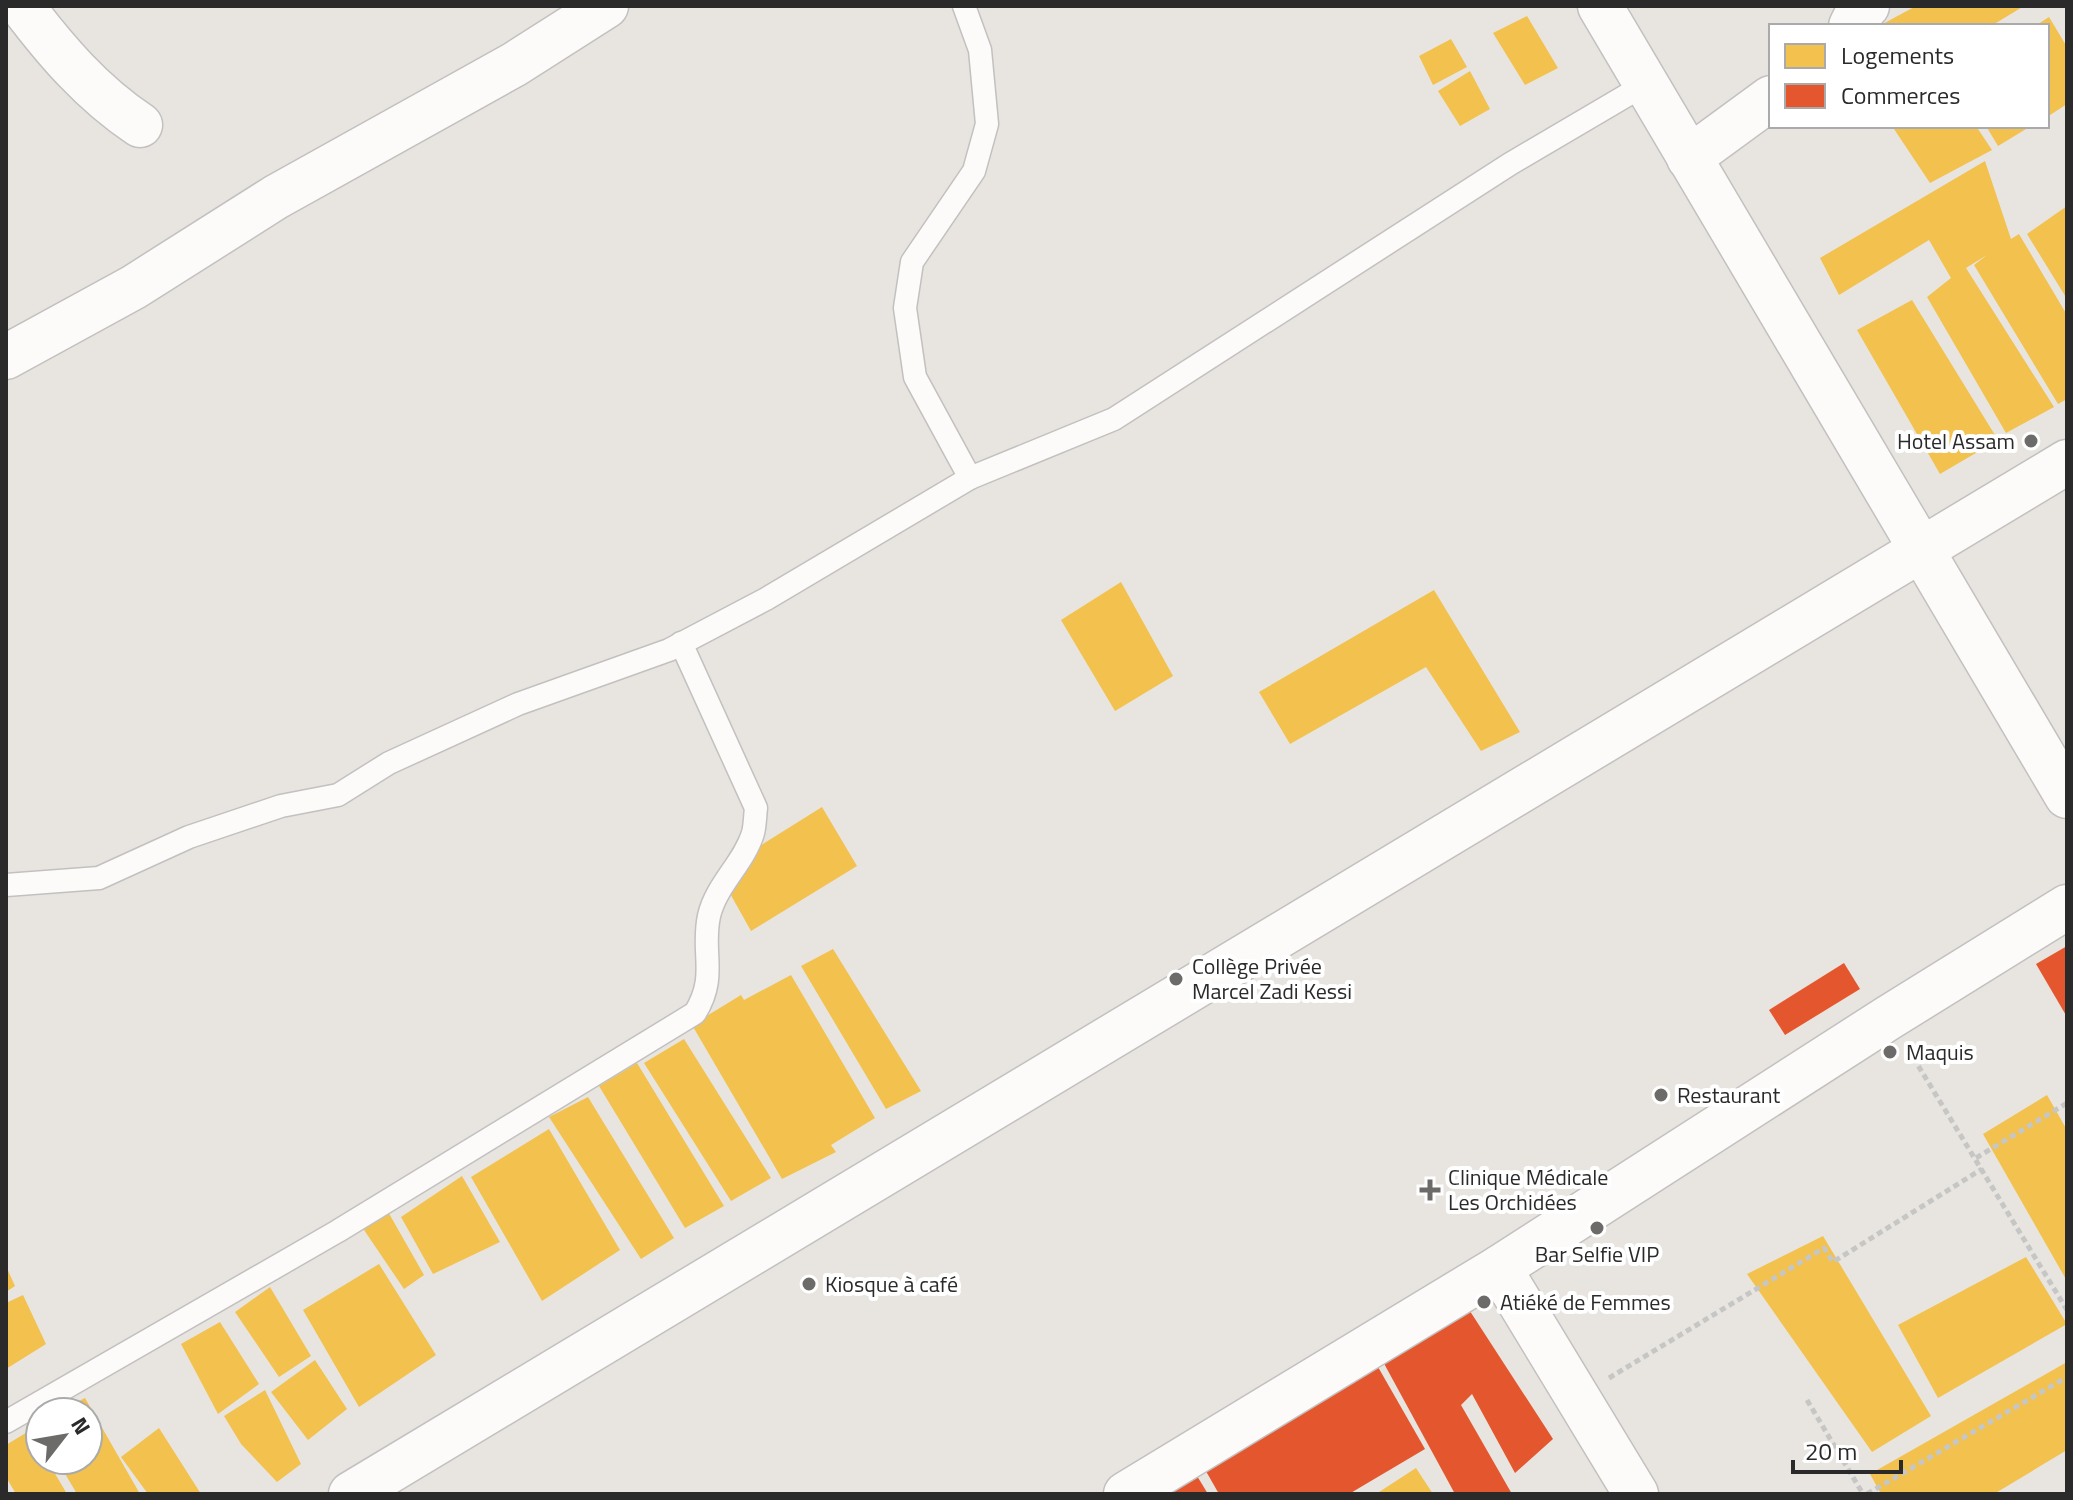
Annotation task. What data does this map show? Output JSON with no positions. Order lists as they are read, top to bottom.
{
  "places": {
    "other": [
      "Hotel Assam",
      "Collège Privée Marcel Zadi Kessi",
      "Maquis",
      "Restaurant",
      "Bar Selfie VIP",
      "Kiosque à café",
      "Atiéké de Femmes"
    ],
    "health": ["Clinique Médicale Les Orchidées"]
  },
  "legend": ["Logements", "Commerces"],
  "scale_bar": "20 m",
  "north": "top right"
}
